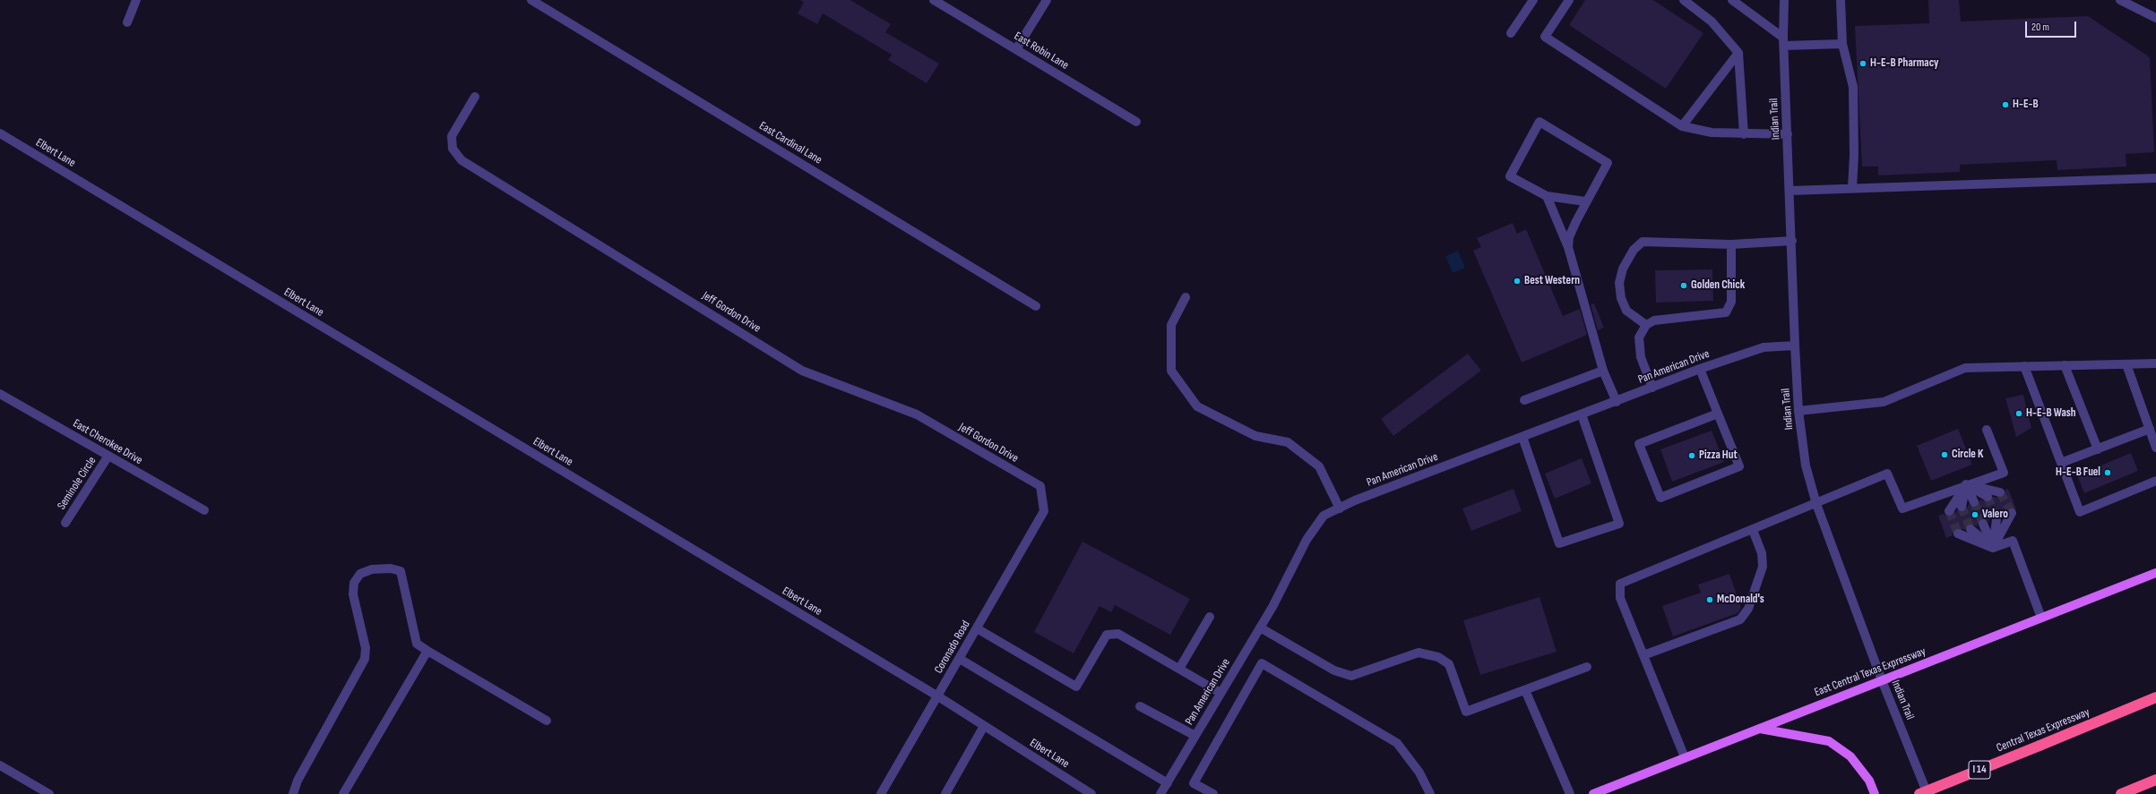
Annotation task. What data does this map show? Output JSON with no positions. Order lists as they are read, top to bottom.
{
  "streets": {
    "highway": ["Central Texas Expressway", "I 14"],
    "main road": ["East Central Texas Expressway"],
    "street": [
      "East Robin Lane",
      "Indian Trail",
      "East Cardinal Lane",
      "Elbert Lane",
      "Jeff Gordon Drive",
      "Pan American Drive",
      "East Cherokee Drive",
      "Seminole Circle",
      "Coronado Road"
    ]
  },
  "crossings": [
    ["Indian Trail", "Pan American Drive"],
    ["Indian Trail", "East Central Texas Expressway"],
    ["Elbert Lane", "Coronado Road"],
    ["Jeff Gordon Drive", "Coronado Road"],
    ["East Cherokee Drive", "Seminole Circle"]
  ],
  "places": [
    "H-E-B Pharmacy",
    "H-E-B",
    "Best Western",
    "Golden Chick",
    "H-E-B Wash",
    "Circle K",
    "Pizza Hut",
    "H-E-B Fuel",
    "Valero",
    "McDonald's"
  ],
  "scale_bar": "20 m"
}
